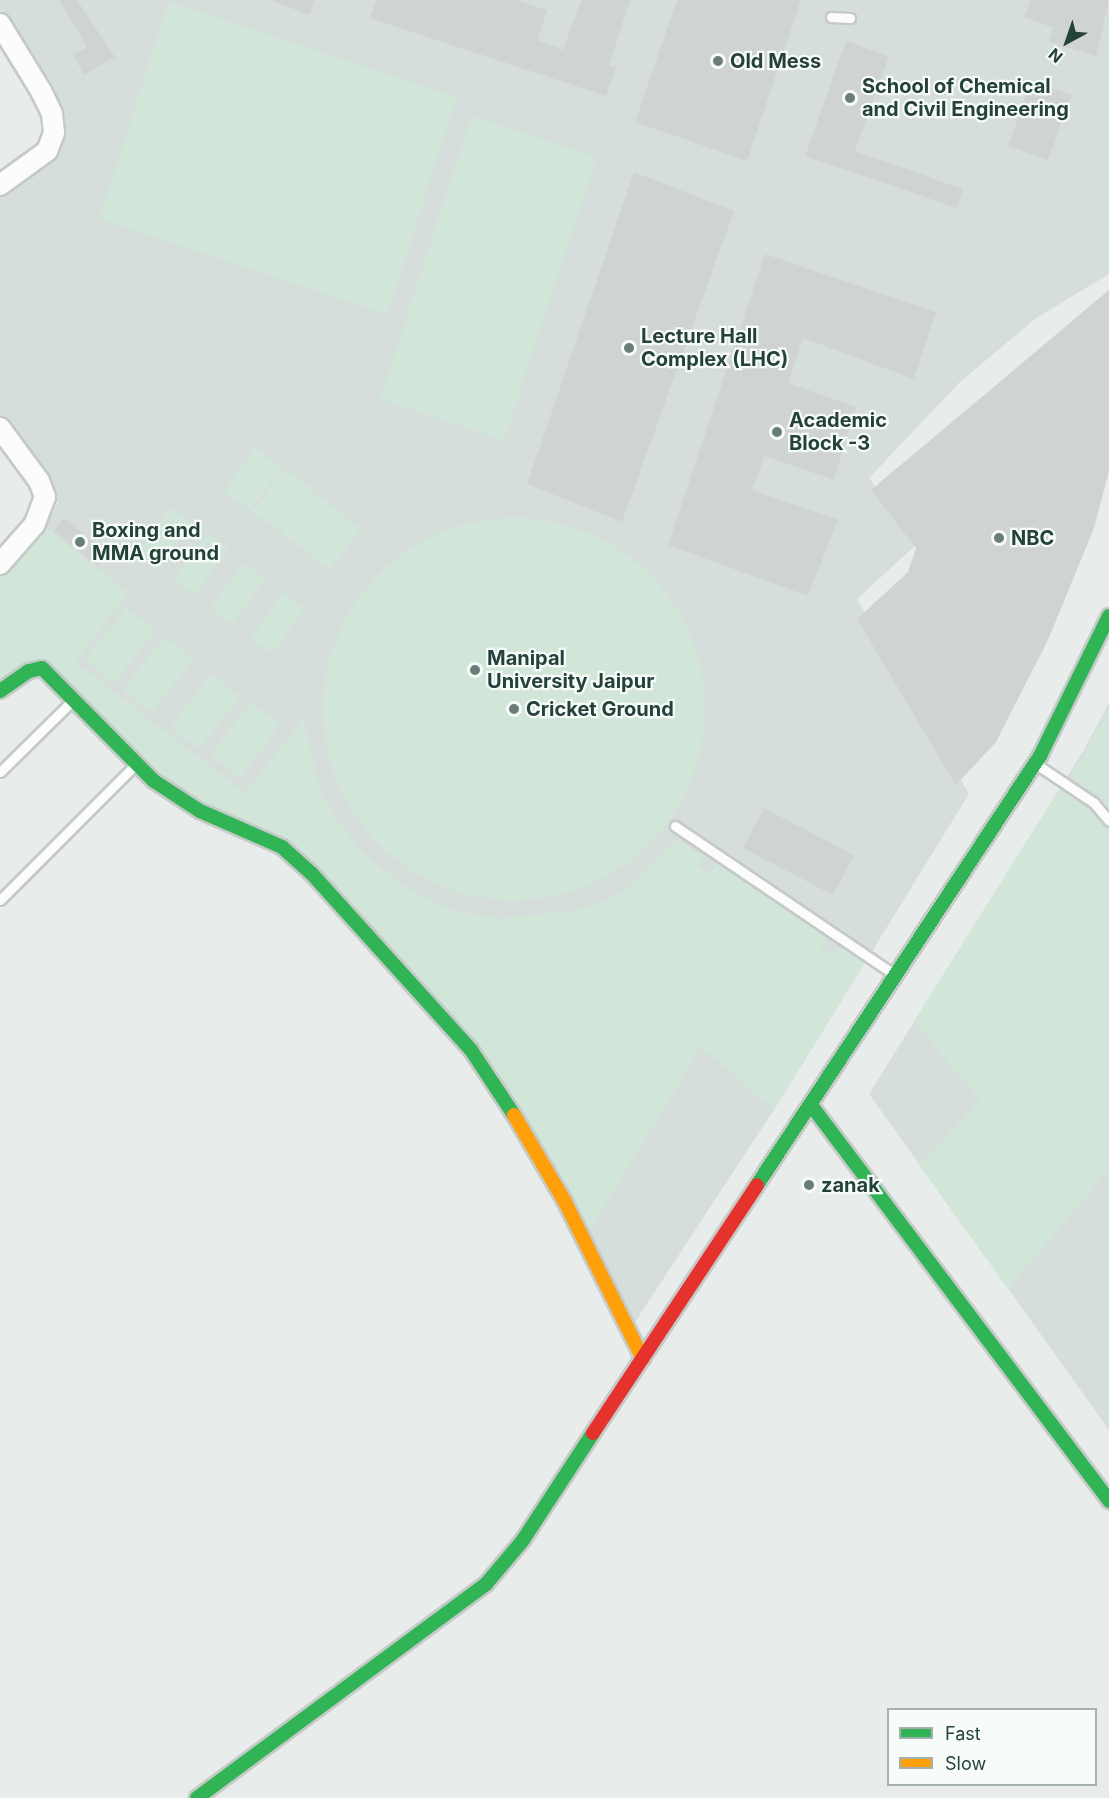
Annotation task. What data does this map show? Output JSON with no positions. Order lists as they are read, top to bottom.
{
  "places": [
    "Old Mess",
    "School of Chemical and Civil Engineering",
    "Lecture Hall Complex (LHC)",
    "Academic Block -3",
    "NBC",
    "Boxing and MMA ground",
    "Manipal University Jaipur",
    "Cricket Ground",
    "zanak"
  ],
  "legend": ["Fast", "Slow"],
  "north": "bottom left"
}
